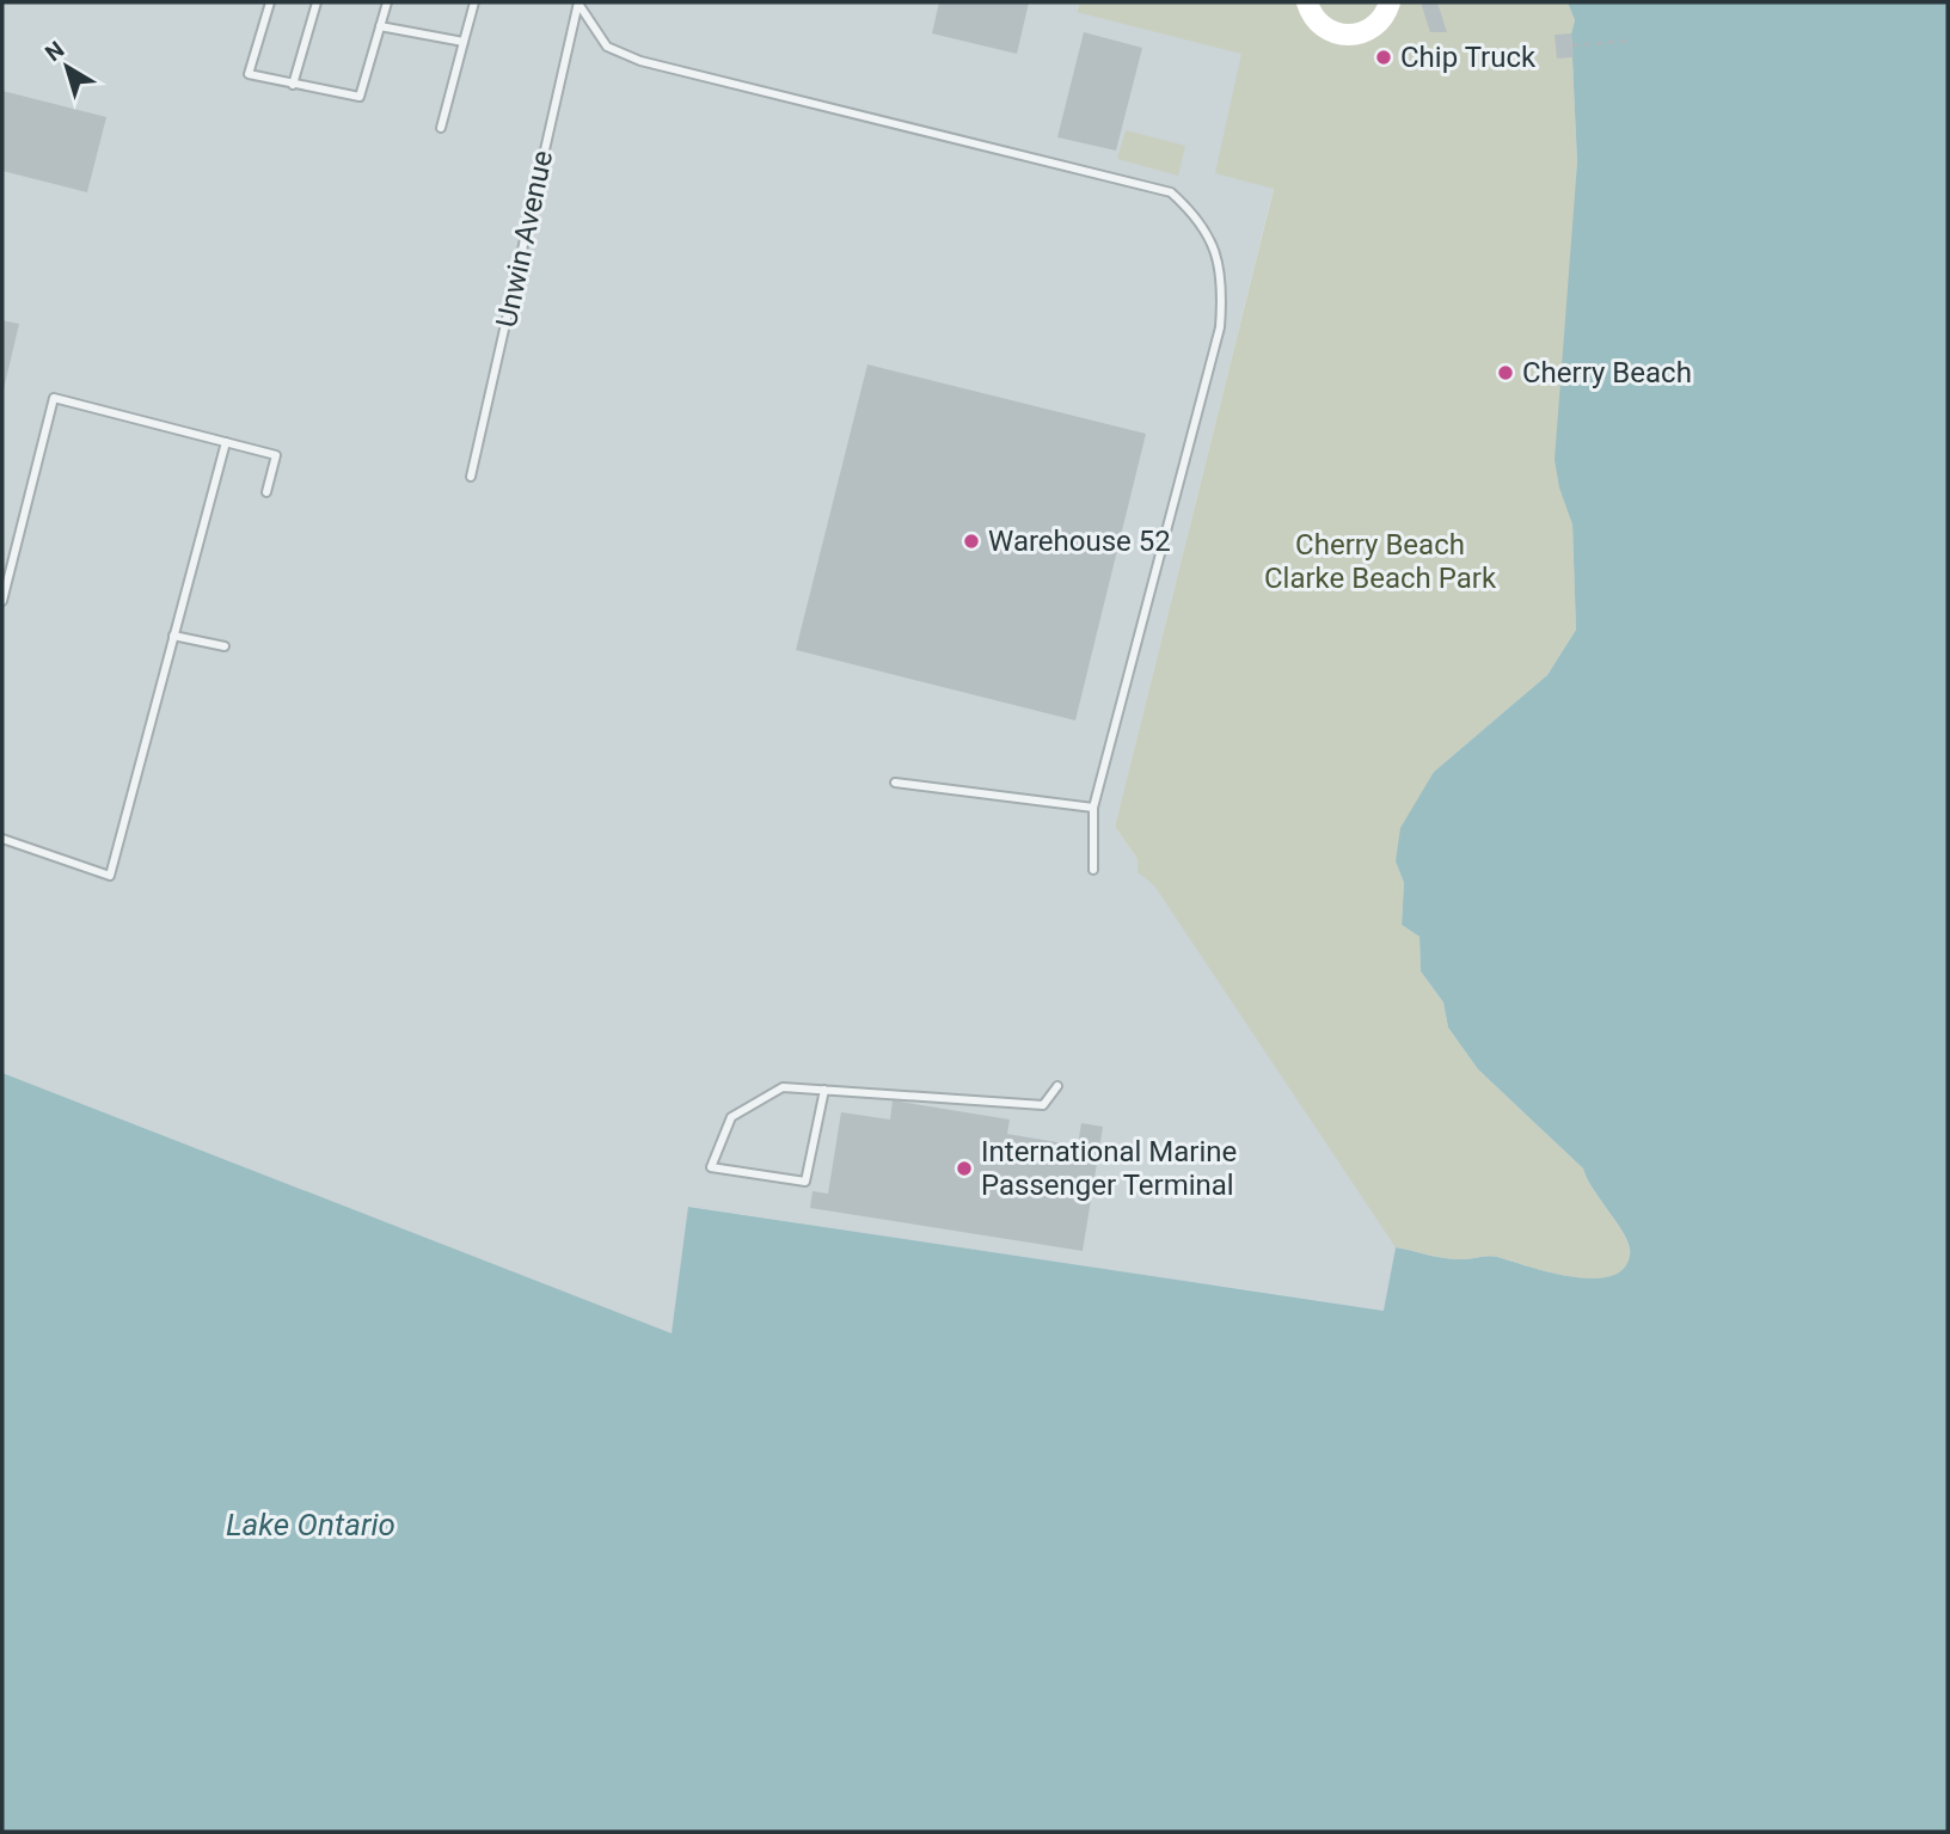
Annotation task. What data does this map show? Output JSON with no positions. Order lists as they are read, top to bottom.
{
  "streets": {
    "lane": ["Unwin Avenue"]
  },
  "water": ["Lake Ontario"],
  "parks": ["Cherry Beach Clarke Beach Park"],
  "places": [
    "Chip Truck",
    "Cherry Beach",
    "Warehouse 52",
    "International Marine Passenger Terminal"
  ],
  "north": "top left"
}
